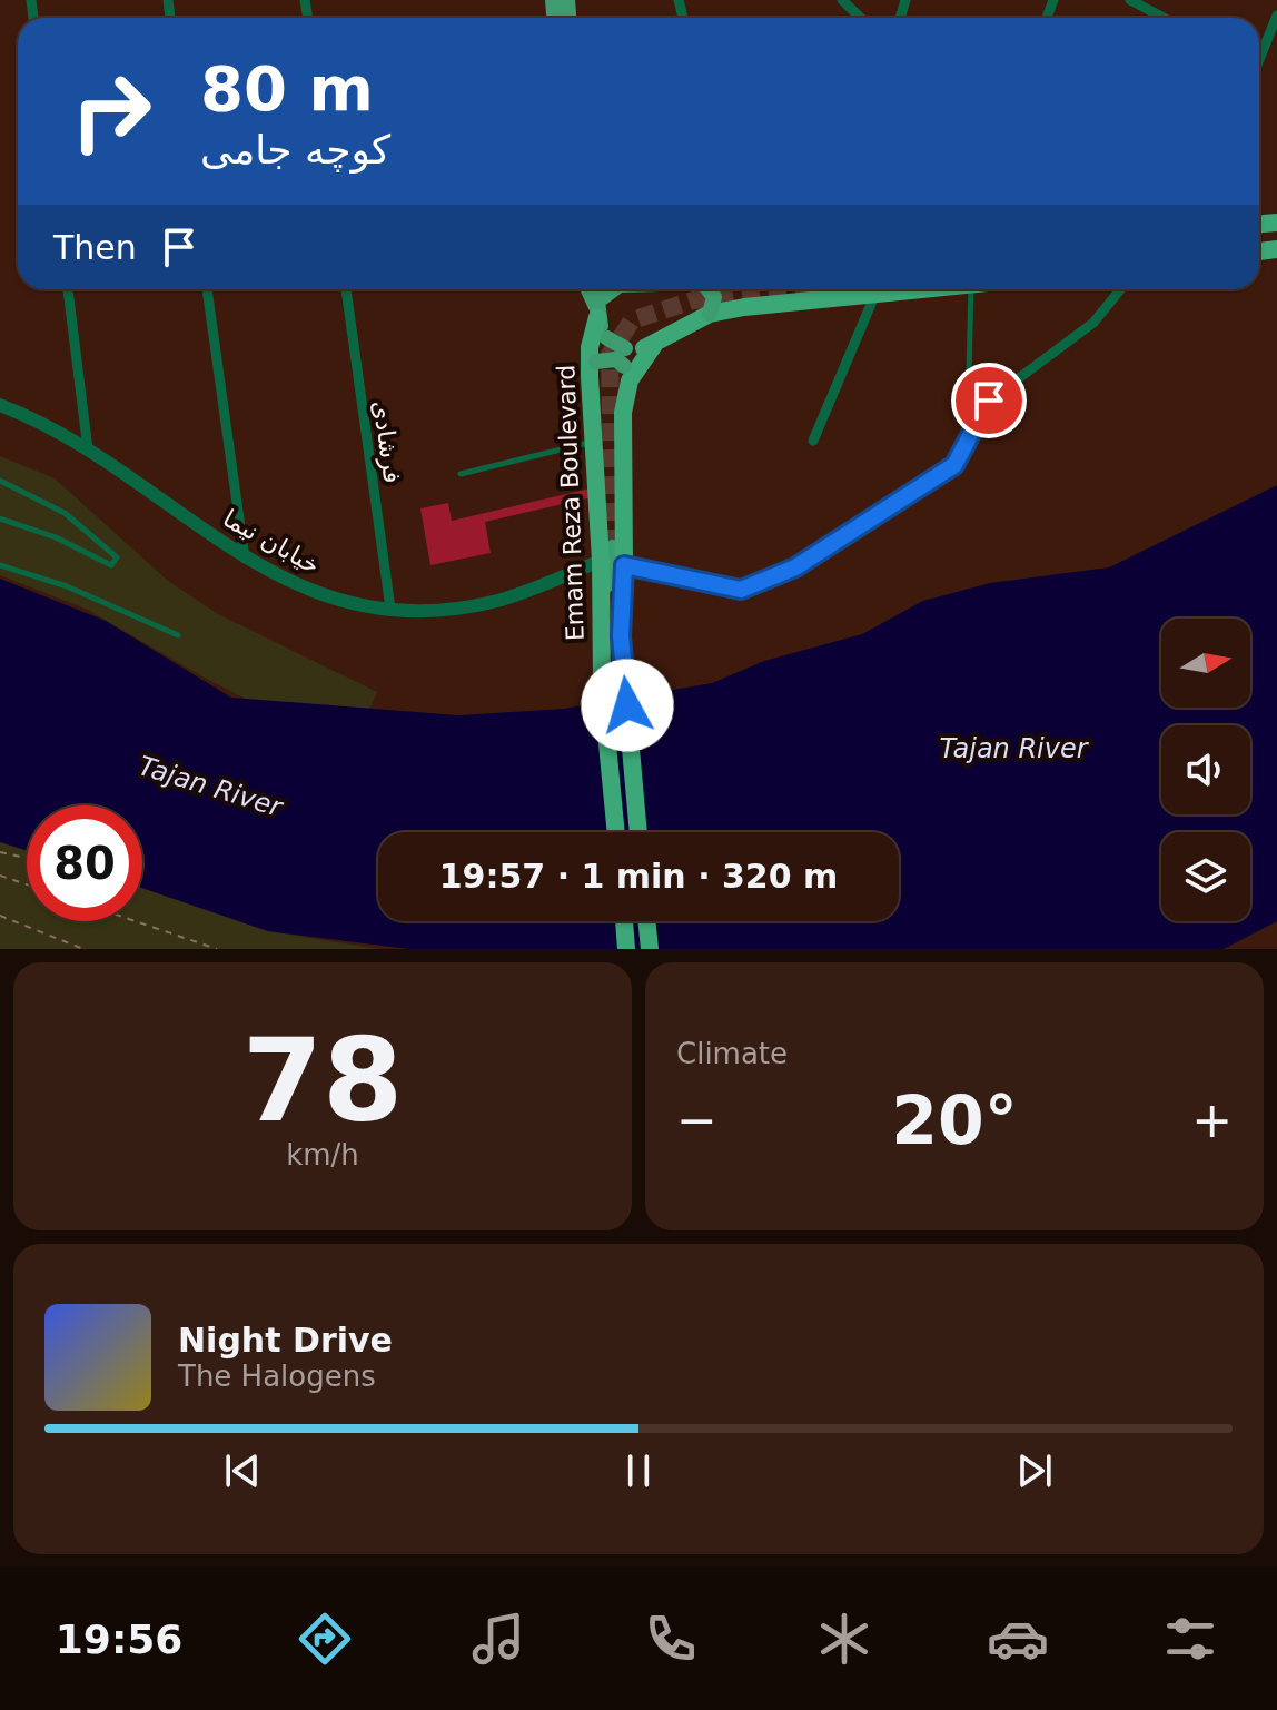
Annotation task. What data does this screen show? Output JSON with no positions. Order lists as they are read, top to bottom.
{
  "streets": {
    "highway": ["Emam Reza Boulevard"],
    "street": ["فرشادی", "خیابان نیما"]
  },
  "crossings": [
    ["فرشادی", "خیابان نیما"],
    ["Emam Reza Boulevard", "خیابان نیما"]
  ],
  "water": ["Tajan River"],
  "north": "right",
  "page": {
    "turn": ["80 m", "کوچه جامی"],
    "then": "Then",
    "limit": "80",
    "trip": "19:57 · 1 min · 320 m",
    "tile": [
      ["78", "km/h"],
      "Climate"
    ],
    "heat": ["−", "20°", "+"],
    "song": ["Night Drive", "The Halogens"],
    "tabs": "19:56"
  }
}
